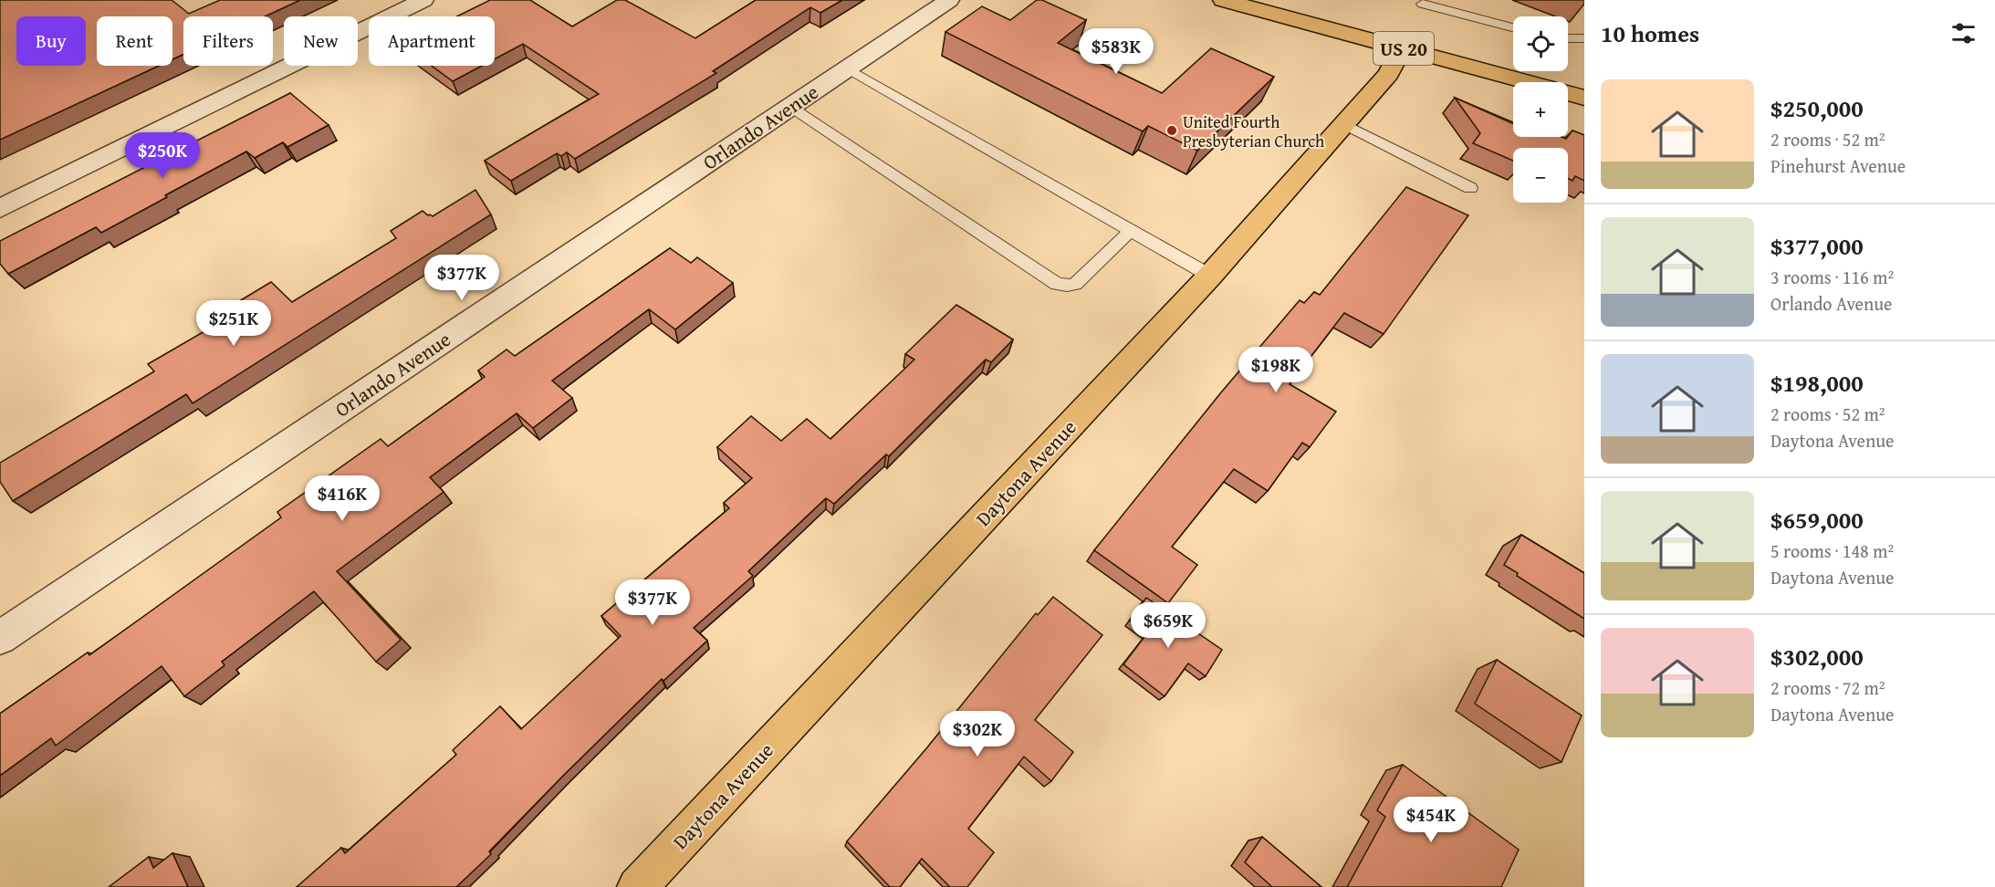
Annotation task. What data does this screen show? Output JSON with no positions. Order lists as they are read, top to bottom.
{
  "streets": {
    "main road": ["US 20", "Daytona Avenue"],
    "street": ["Orlando Avenue"]
  },
  "crossings": [
    ["US 20", "Daytona Avenue"]
  ],
  "places": ["United Fourth Presbyterian Church"],
  "page": {
    "heading": "10 homes",
    "map_buttons": ["+", "−"],
    "chip": [
      "Buy",
      "Rent",
      "Filters",
      "New",
      "Apartment"
    ],
    "price": [
      "$583K",
      "$250K",
      "$377K",
      "$251K",
      "$198K",
      "$416K",
      "$377K",
      "$659K",
      "$302K",
      "$454K"
    ],
    "list": [
      {
        "name": "$250,000",
        "note": "2 rooms · 52 m² · Pinehurst Avenue"
      },
      {
        "name": "$377,000",
        "note": "3 rooms · 116 m² · Orlando Avenue"
      },
      {
        "name": "$198,000",
        "note": "2 rooms · 52 m² · Daytona Avenue"
      },
      {
        "name": "$659,000",
        "note": "5 rooms · 148 m² · Daytona Avenue"
      },
      {
        "name": "$302,000",
        "note": "2 rooms · 72 m² · Daytona Avenue"
      }
    ]
  }
}
